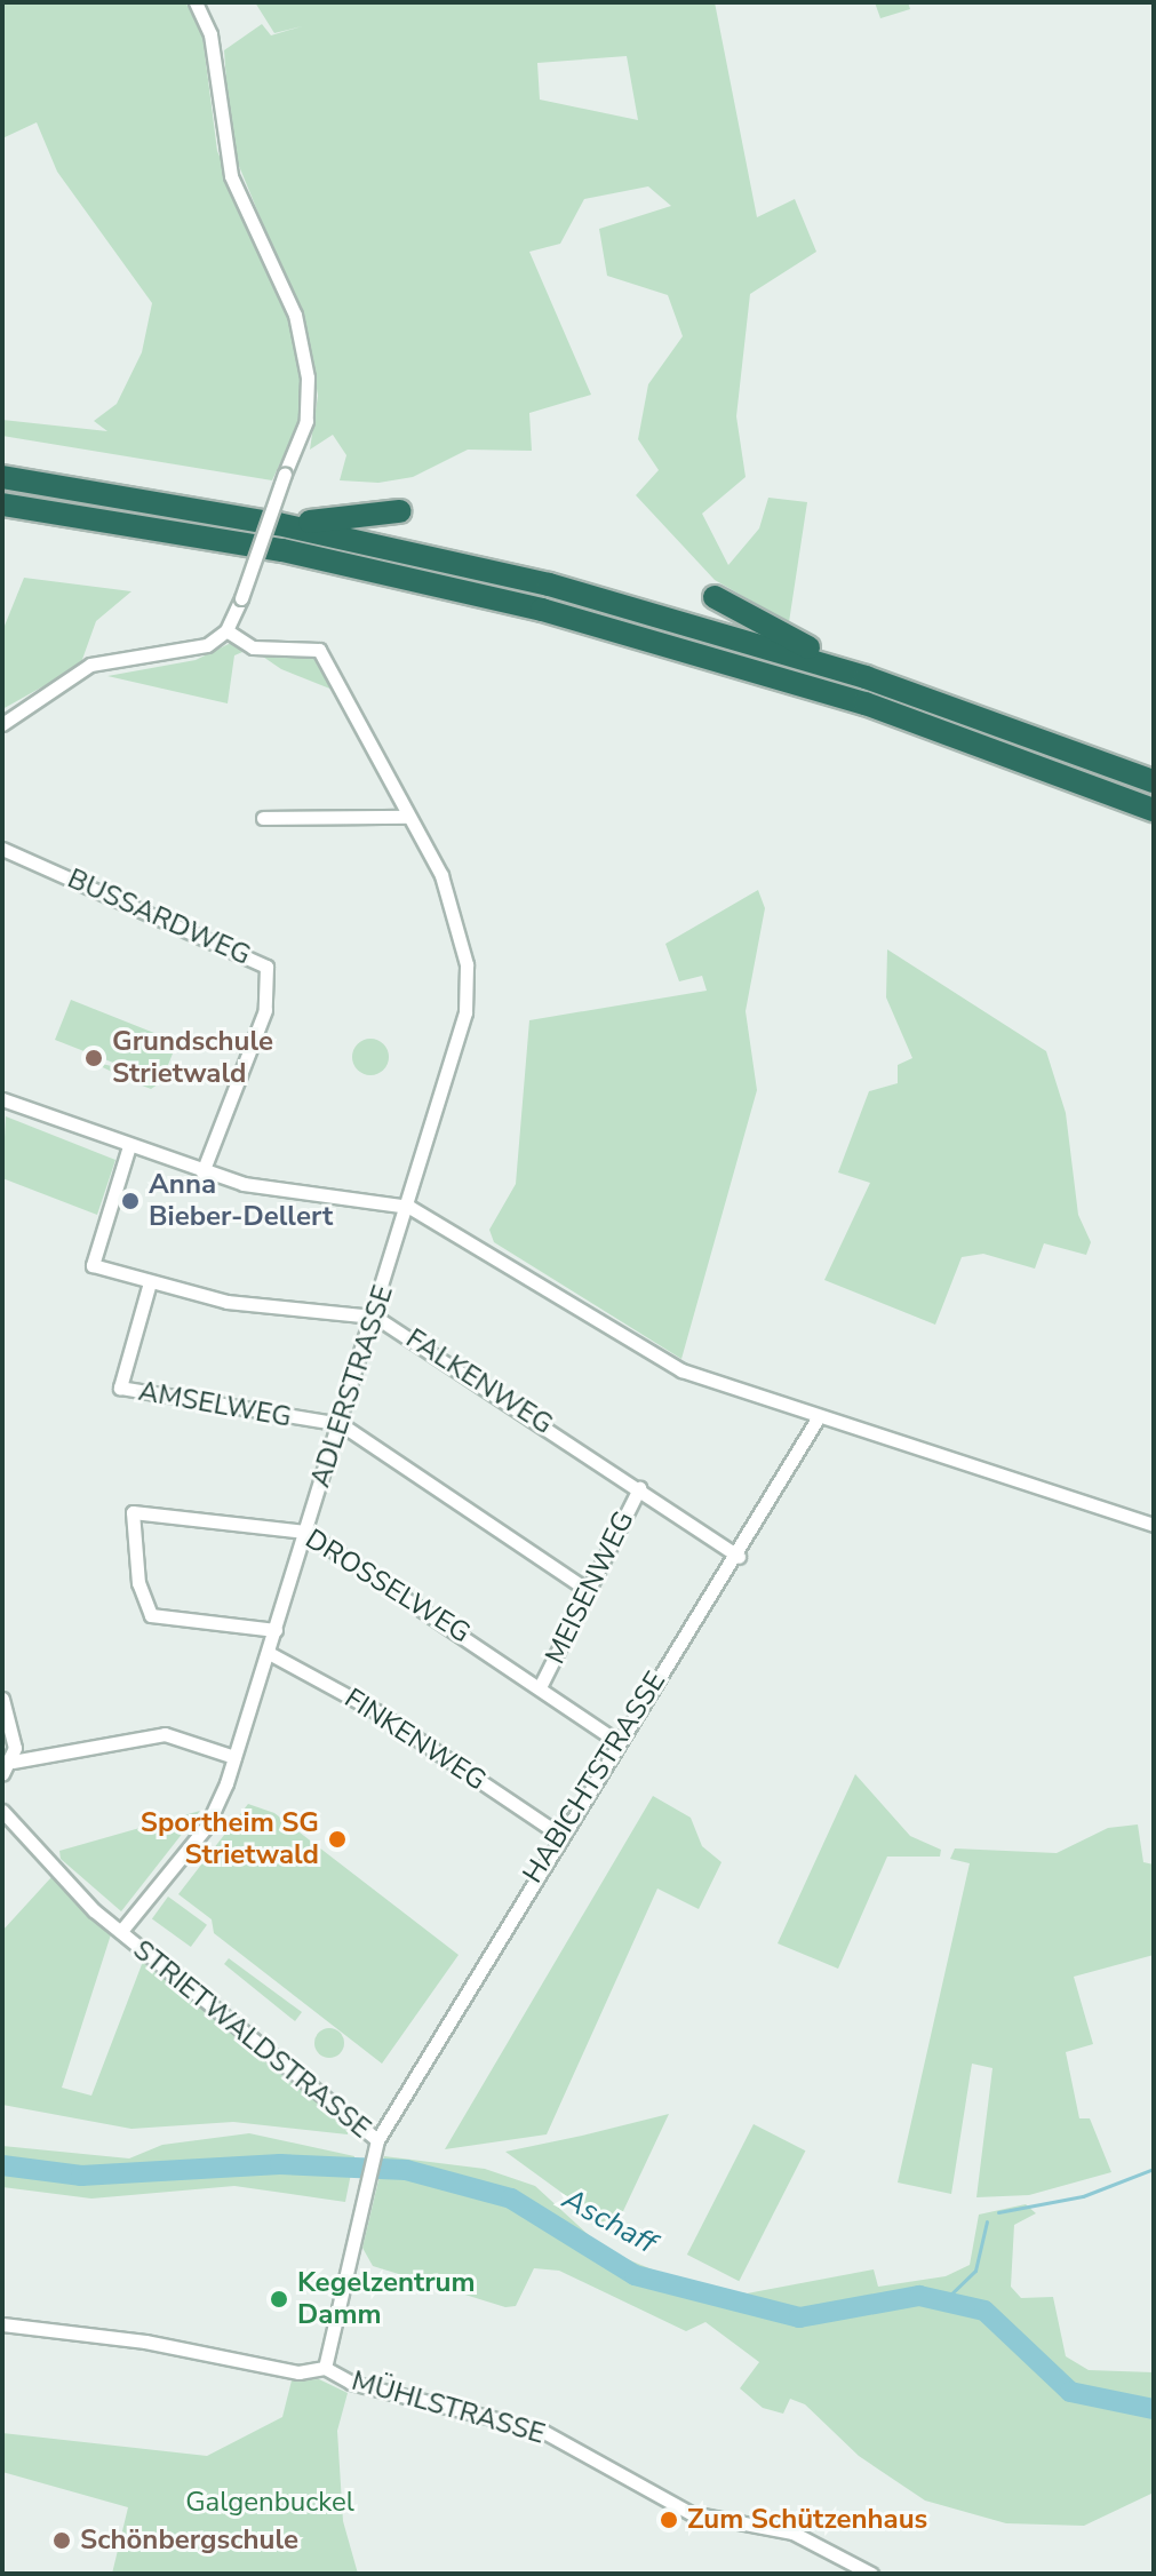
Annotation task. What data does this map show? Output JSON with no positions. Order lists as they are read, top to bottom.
{
  "streets": {
    "street": [
      "BUSSARDWEG",
      "FALKENWEG",
      "ADLERSTRASSE",
      "AMSELWEG",
      "DROSSELWEG",
      "MEISENWEG",
      "FINKENWEG",
      "HABICHTSTRASSE",
      "STRIETWALDSTRASSE",
      "MÜHLSTRASSE"
    ]
  },
  "crossings": [
    ["FALKENWEG", "ADLERSTRASSE"],
    ["FALKENWEG", "AMSELWEG"],
    ["FALKENWEG", "MEISENWEG"],
    ["FALKENWEG", "HABICHTSTRASSE"],
    ["ADLERSTRASSE", "AMSELWEG"],
    ["ADLERSTRASSE", "DROSSELWEG"],
    ["ADLERSTRASSE", "FINKENWEG"],
    ["ADLERSTRASSE", "STRIETWALDSTRASSE"],
    ["AMSELWEG", "MEISENWEG"],
    ["DROSSELWEG", "MEISENWEG"],
    ["DROSSELWEG", "HABICHTSTRASSE"],
    ["FINKENWEG", "HABICHTSTRASSE"],
    ["HABICHTSTRASSE", "STRIETWALDSTRASSE"],
    ["STRIETWALDSTRASSE", "MÜHLSTRASSE"]
  ],
  "water": ["Aschaff"],
  "parks": ["Galgenbuckel"],
  "places": [
    "Grundschule Strietwald",
    "Anna Bieber-Dellert",
    "Sportheim SG Strietwald",
    "Kegelzentrum Damm",
    "Zum Schützenhaus",
    "Schönbergschule"
  ]
}
